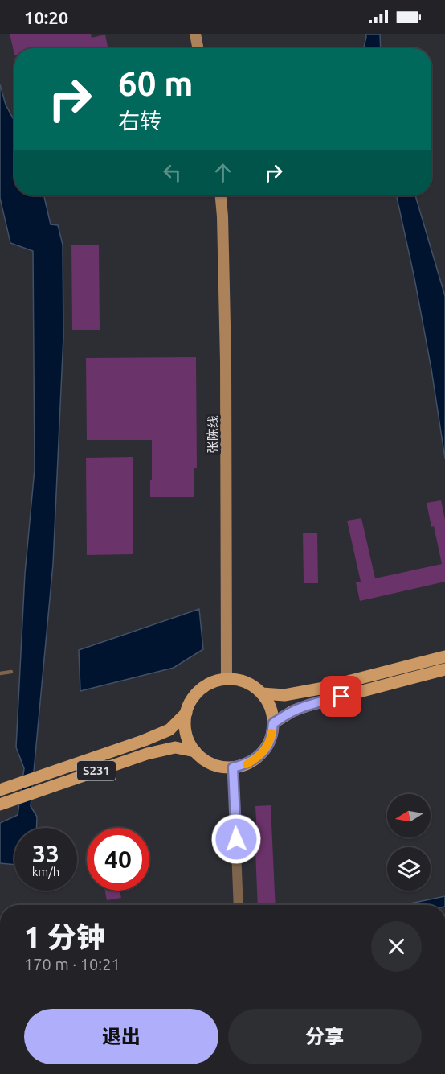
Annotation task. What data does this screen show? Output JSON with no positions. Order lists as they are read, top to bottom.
{
  "streets": {
    "main road": ["张陈线", "S231"]
  },
  "crossings": [
    ["张陈线", "S231"]
  ],
  "north": "left",
  "page": {
    "status": "10:20",
    "turn": ["60 m", "右转"],
    "speed": "33 km/h",
    "limit": "40",
    "heading": ["1 分钟", "170 m · 10:21"],
    "buttons": ["退出", "分享"]
  }
}
